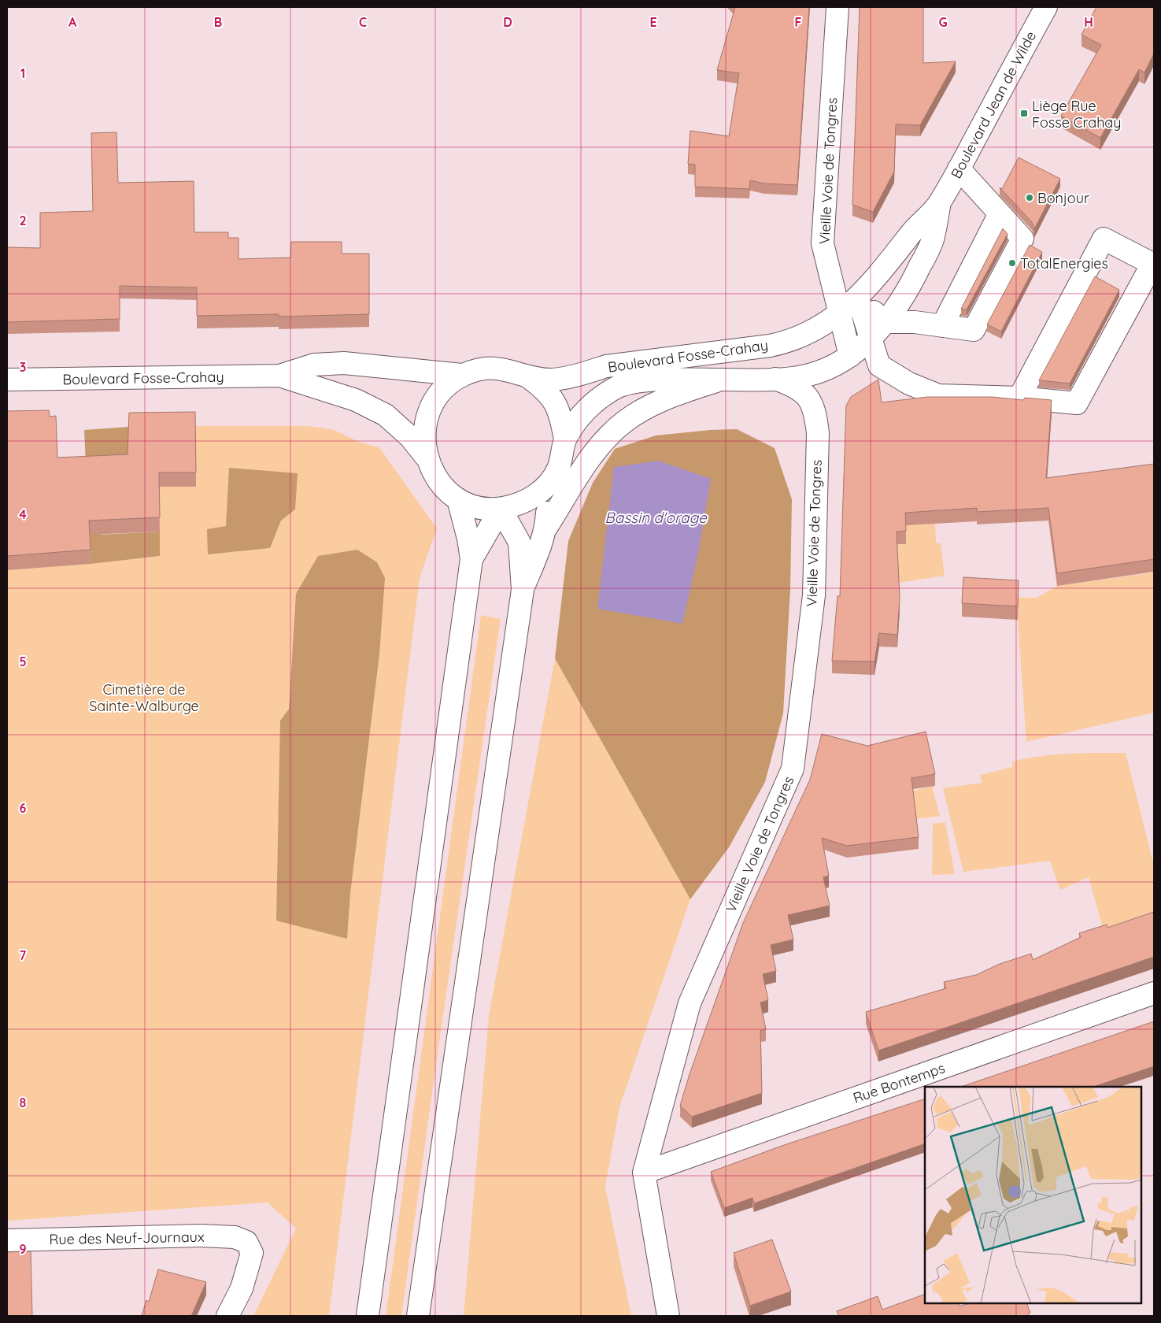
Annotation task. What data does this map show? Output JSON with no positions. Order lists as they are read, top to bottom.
{
  "streets": {
    "street": [
      "Boulevard Jean de Wilde",
      "Vieille Voie de Tongres",
      "Boulevard Fosse-Crahay",
      "Rue Bontemps",
      "Rue des Neuf-Journaux"
    ]
  },
  "crossings": [
    ["Boulevard Jean de Wilde", "Vieille Voie de Tongres"],
    ["Boulevard Jean de Wilde", "Boulevard Fosse-Crahay"],
    ["Vieille Voie de Tongres", "Boulevard Fosse-Crahay"],
    ["Vieille Voie de Tongres", "Rue Bontemps"]
  ],
  "water": ["Bassin d'orage"],
  "parks": ["Cimetière de Sainte-Walburge"],
  "places": {
    "transit": ["Liège Rue Fosse Crahay"],
    "other": ["Bonjour", "TotalEnergies"]
  },
  "grid": {
    "columns": [
      "A",
      "B",
      "C",
      "D",
      "E",
      "F",
      "G",
      "H"
    ],
    "rows": [
      "1",
      "2",
      "3",
      "4",
      "5",
      "6",
      "7",
      "8",
      "9"
    ]
  }
}
